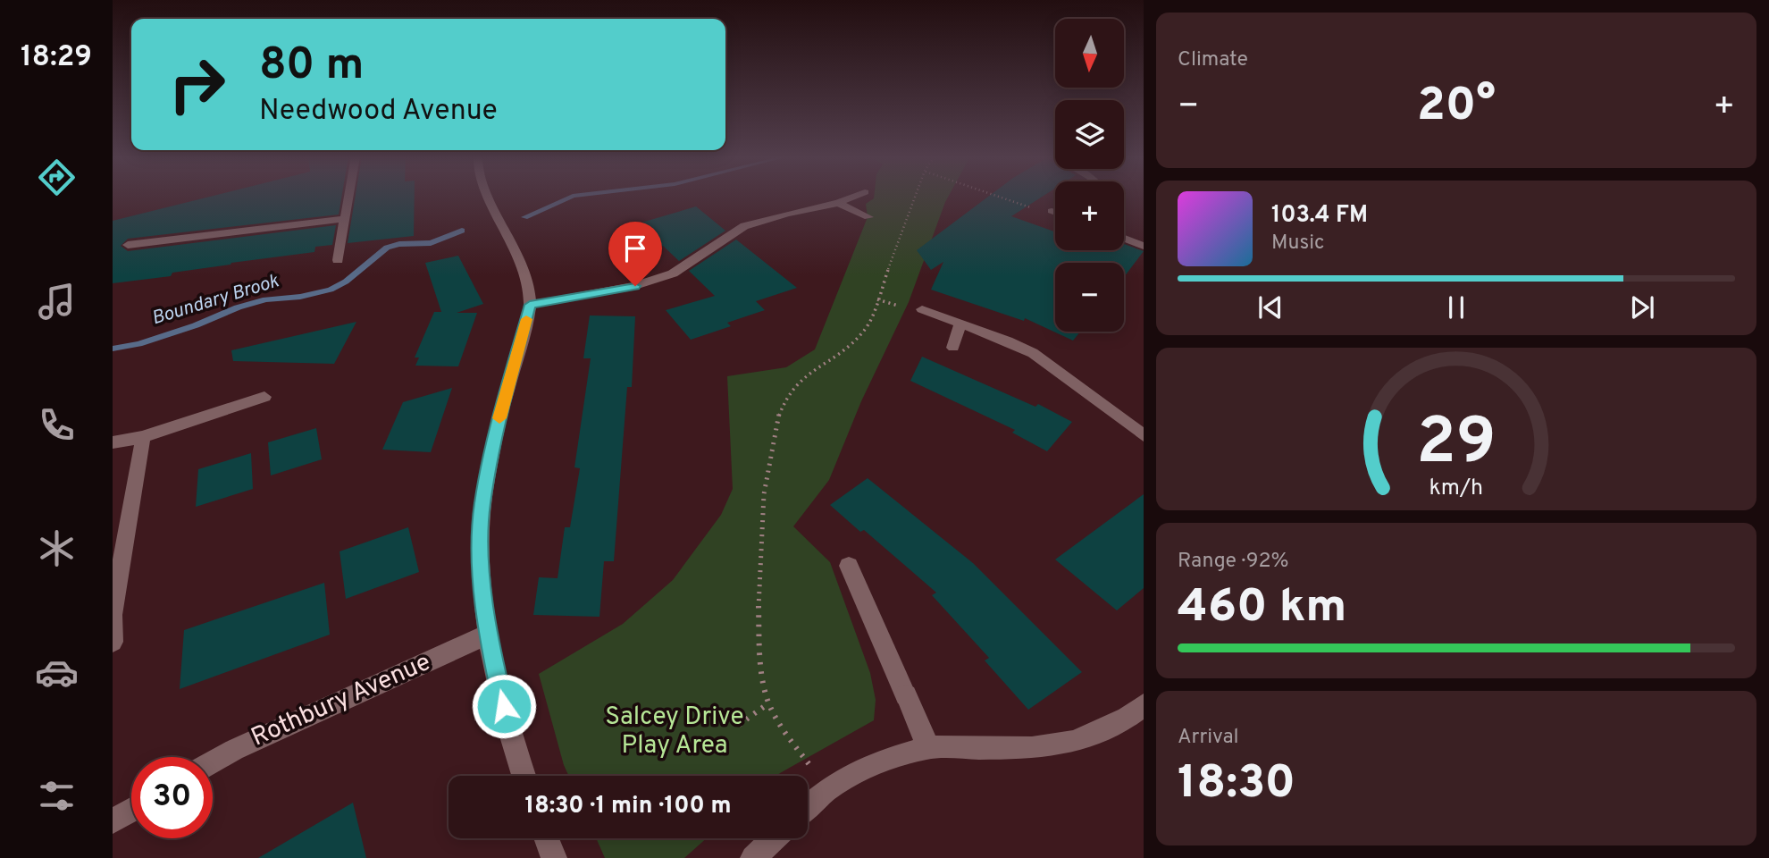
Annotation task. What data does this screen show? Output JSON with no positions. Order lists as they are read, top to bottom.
{
  "streets": {
    "street": ["Rothbury Avenue"]
  },
  "water": ["Boundary Brook"],
  "parks": ["Salcey Drive Play Area"],
  "north": "bottom",
  "page": {
    "tabs": "18:29",
    "tile": [
      "Climate",
      ["Range · 92%", "460 km"],
      ["Arrival", "18:30"]
    ],
    "map_buttons": ["+", "−"],
    "turn": ["80 m", "Needwood Avenue"],
    "heat": ["−", "20°", "+"],
    "song": ["103.4 FM", "Music"],
    "limit": "30",
    "trip": "18:30 · 1 min · 100 m",
    "gauge": ["29", "km/h"]
  }
}
